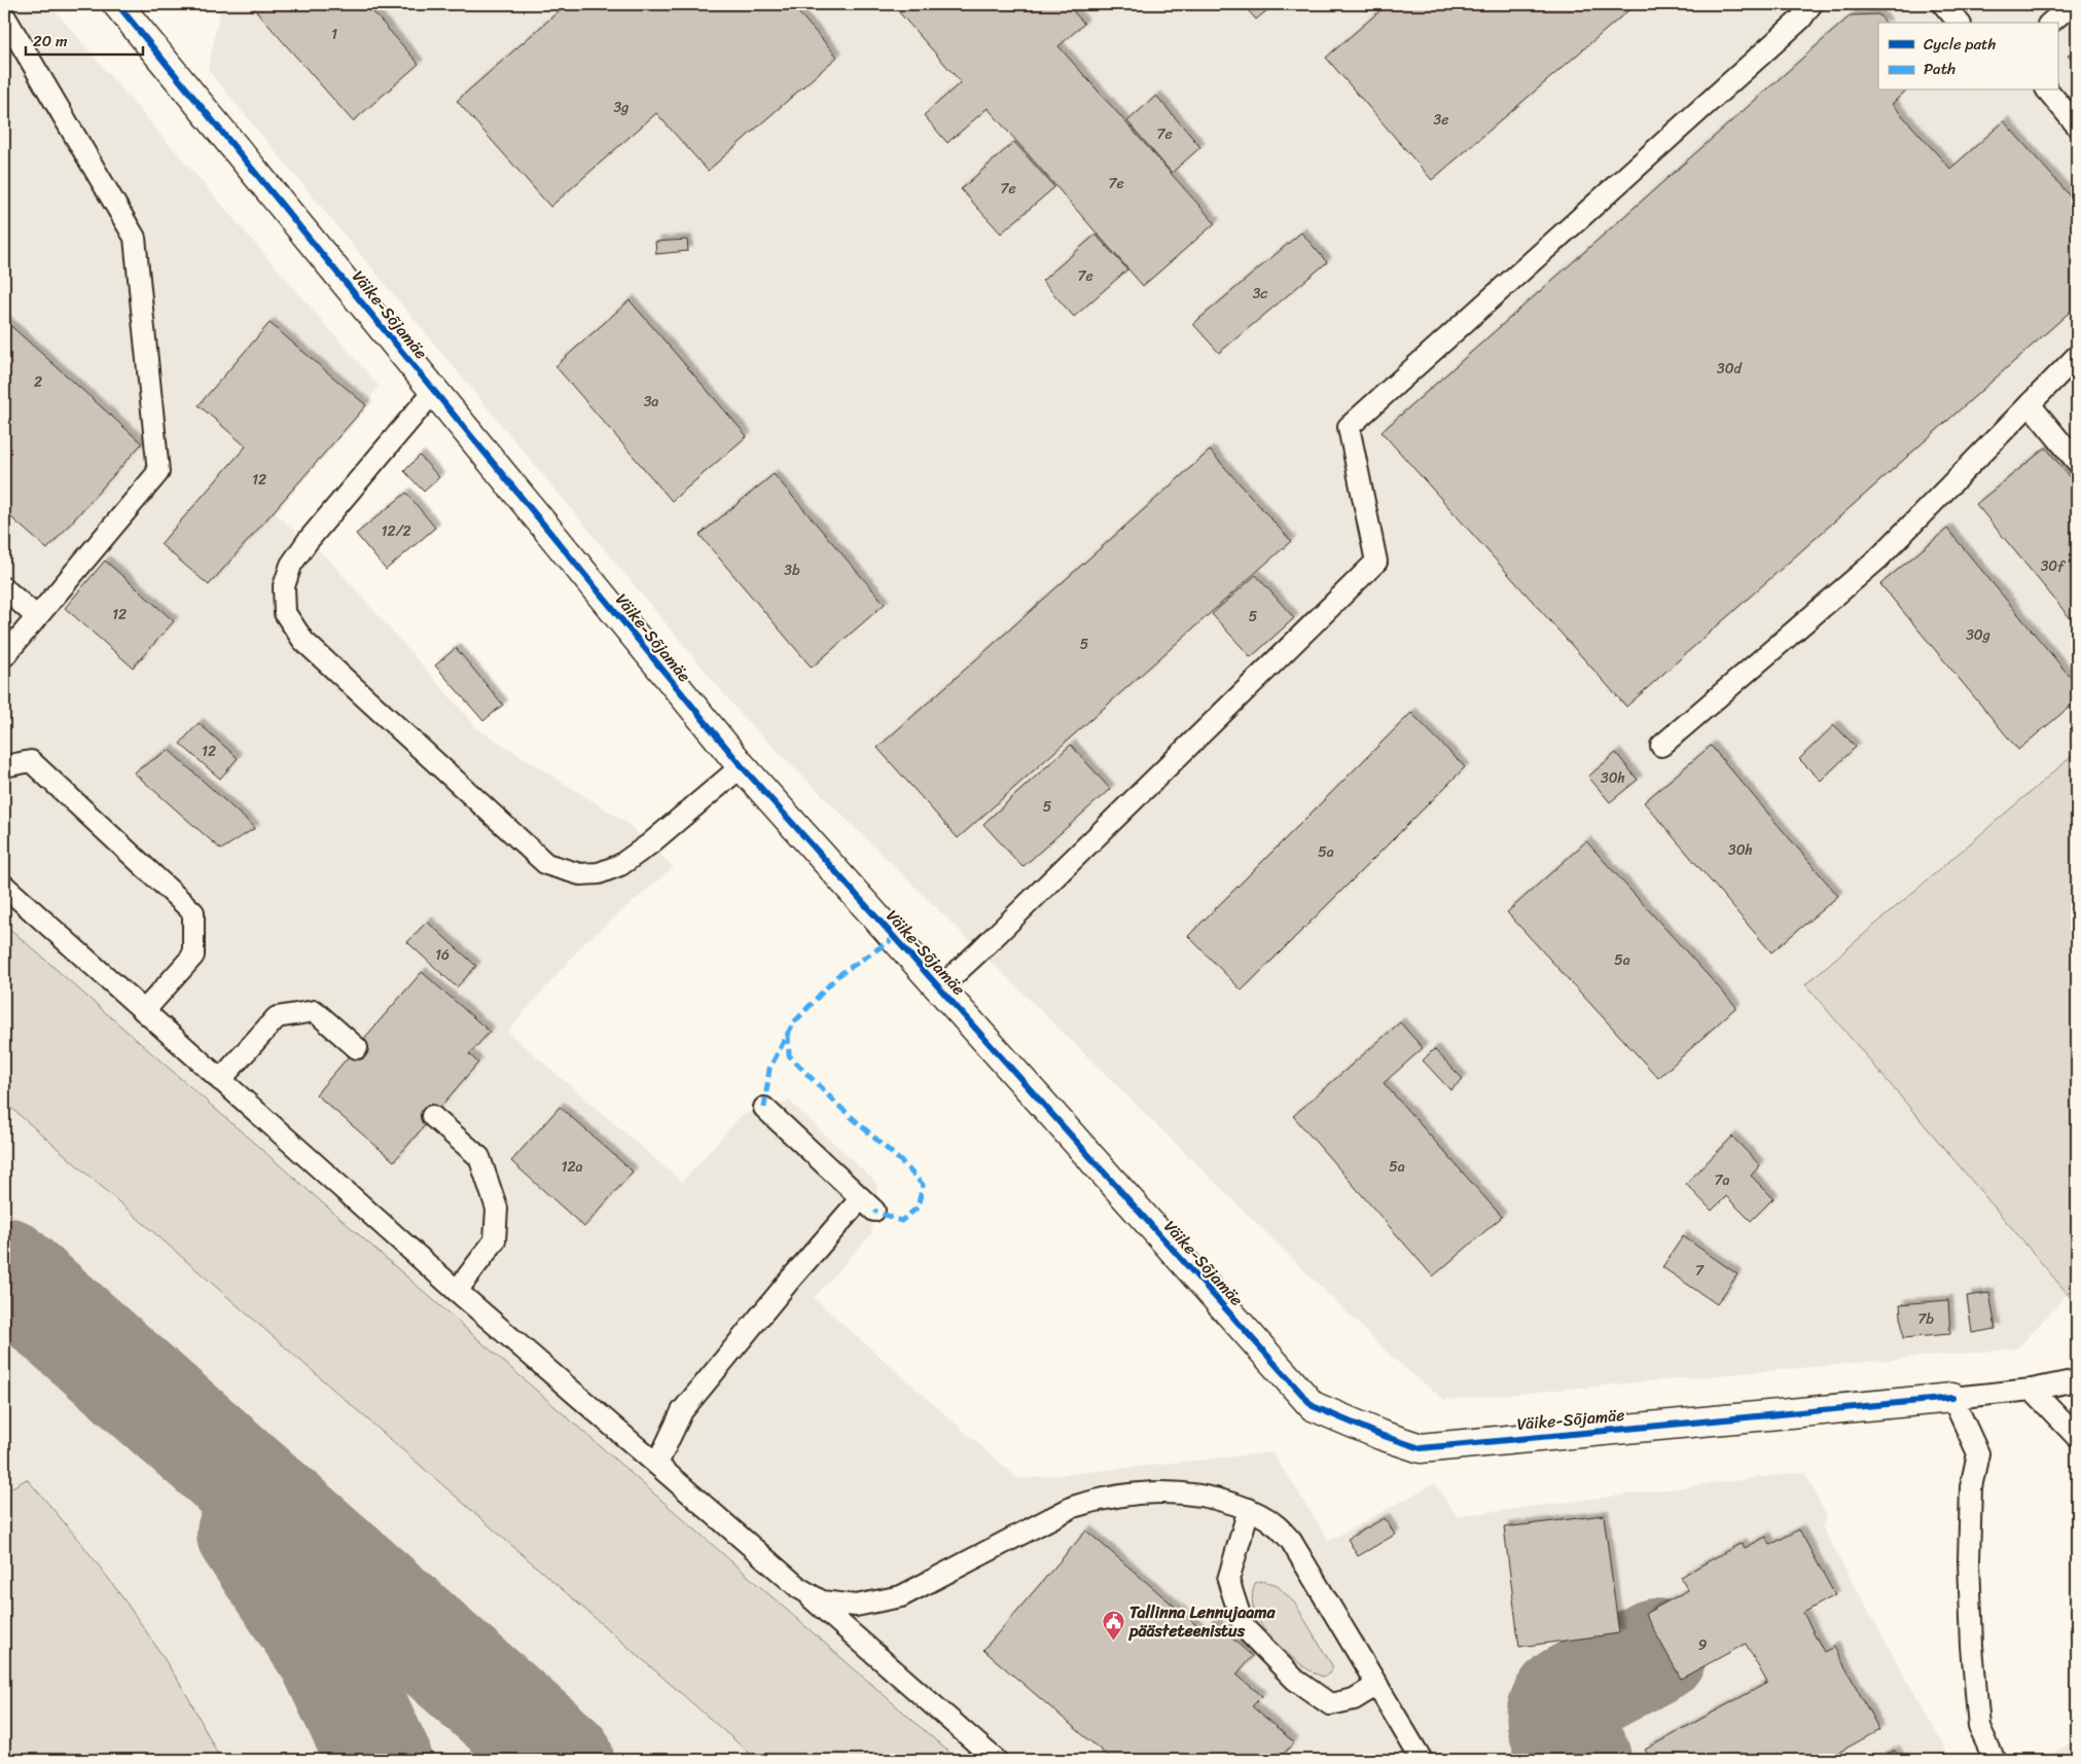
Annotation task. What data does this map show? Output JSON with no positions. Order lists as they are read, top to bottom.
{
  "streets": {
    "street": ["Väike-Sõjamäe"]
  },
  "places": {
    "public building": ["Tallinna Lennujaama päästeteenistus"]
  },
  "house_numbers": [
    "1",
    "3g",
    "3e",
    "7e",
    "7e",
    "7e",
    "7e",
    "3c",
    "30d",
    "2",
    "3a",
    "12",
    "12/2",
    "30f",
    "3b",
    "12",
    "5",
    "30g",
    "5",
    "12",
    "30h",
    "5",
    "30h",
    "5a",
    "16",
    "5a",
    "12a",
    "5a",
    "7a",
    "7",
    "7b",
    "9"
  ],
  "legend": ["Cycle path", "Path"],
  "scale_bar": "20 m"
}
